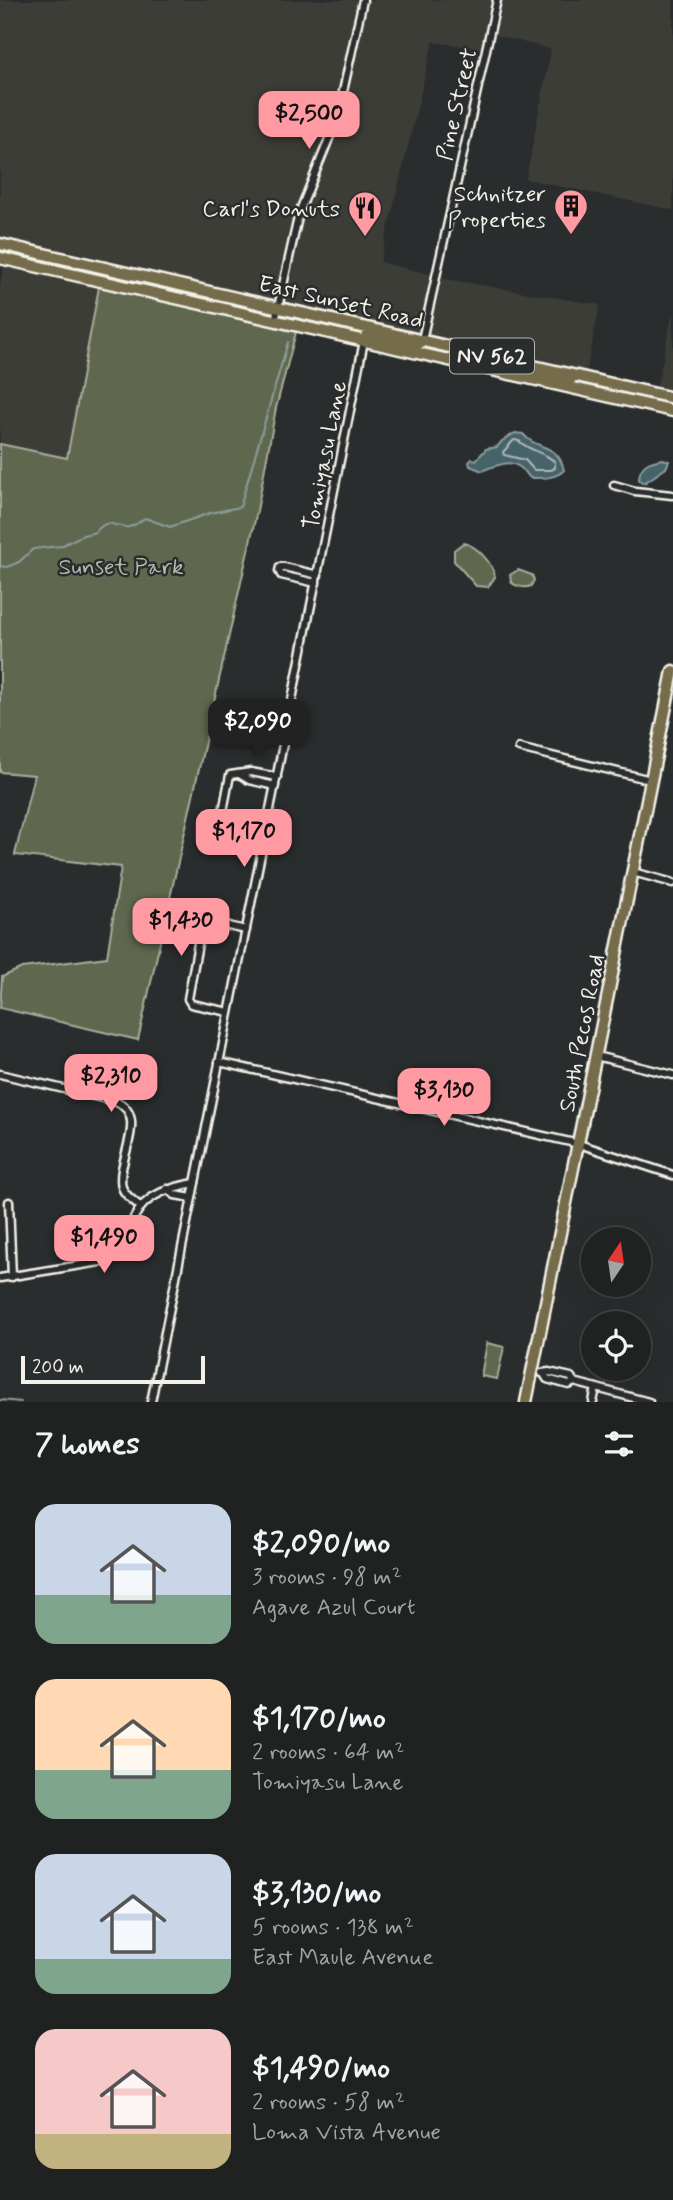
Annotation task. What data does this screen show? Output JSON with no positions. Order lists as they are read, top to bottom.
{
  "streets": {
    "main road": ["East Sunset Road", "NV 562", "South Pecos Road"],
    "street": ["Pine Street", "Tomiyasu Lane"]
  },
  "crossings": [
    ["Pine Street", "East Sunset Road"],
    ["East Sunset Road", "Tomiyasu Lane"]
  ],
  "parks": ["Sunset Park"],
  "places": {
    "building": ["Schnitzer Properties"],
    "restaurant": ["Carl's Donuts"]
  },
  "scale_bar": "200 m",
  "north": "top",
  "page": {
    "price": [
      "$2,500",
      "$2,090",
      "$1,170",
      "$1,430",
      "$2,310",
      "$3,130",
      "$1,490"
    ],
    "scale": "200 m",
    "heading": "7 homes",
    "list": [
      {
        "name": "$2,090/mo",
        "note": "3 rooms · 98 m² · Agave Azul Court"
      },
      {
        "name": "$1,170/mo",
        "note": "2 rooms · 64 m² · Tomiyasu Lane"
      },
      {
        "name": "$3,130/mo",
        "note": "5 rooms · 138 m² · East Maule Avenue"
      },
      {
        "name": "$1,490/mo",
        "note": "2 rooms · 58 m² · Loma Vista Avenue"
      }
    ]
  }
}
